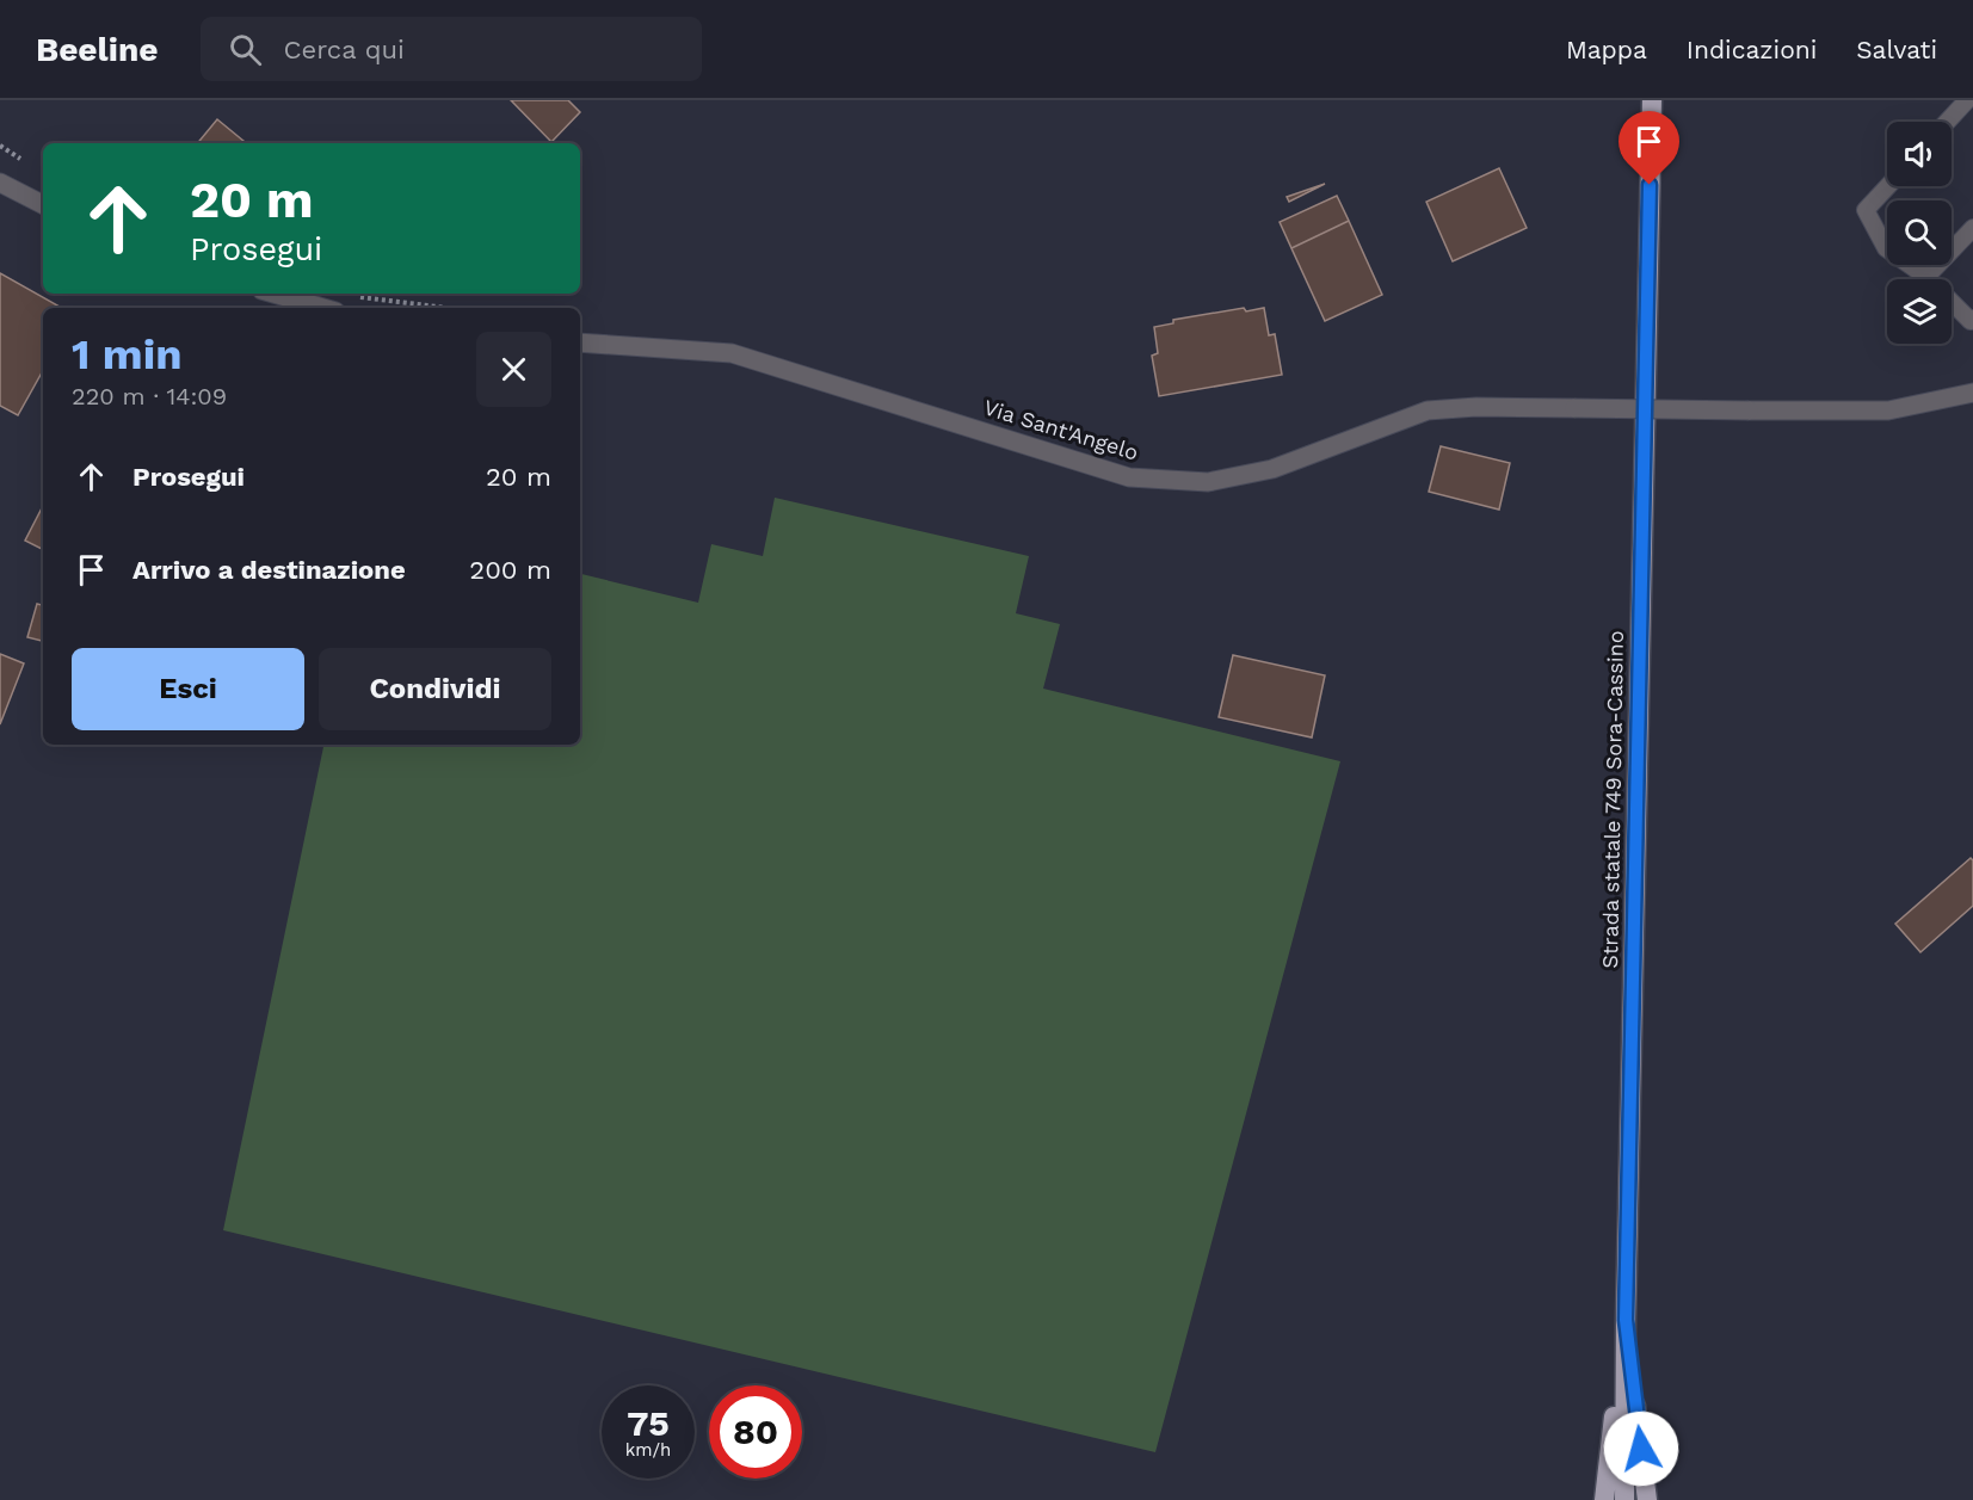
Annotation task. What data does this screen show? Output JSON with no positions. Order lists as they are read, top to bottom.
{
  "streets": {
    "highway": ["Strada statale 749 Sora-Cassino"],
    "street": ["Via Sant'Angelo"]
  },
  "page": {
    "header": "Beeline",
    "search": "Cerca qui",
    "nav": ["Mappa", "Indicazioni", "Salvati"],
    "turn": ["20 m", "Prosegui"],
    "heading": ["1 min", "220 m · 14:09"],
    "list": [
      {
        "name": "Prosegui",
        "value": "20 m"
      },
      {
        "name": "Arrivo a destinazione",
        "value": "200 m"
      }
    ],
    "buttons": ["Esci", "Condividi"],
    "speed": "75 km/h",
    "limit": "80"
  }
}
